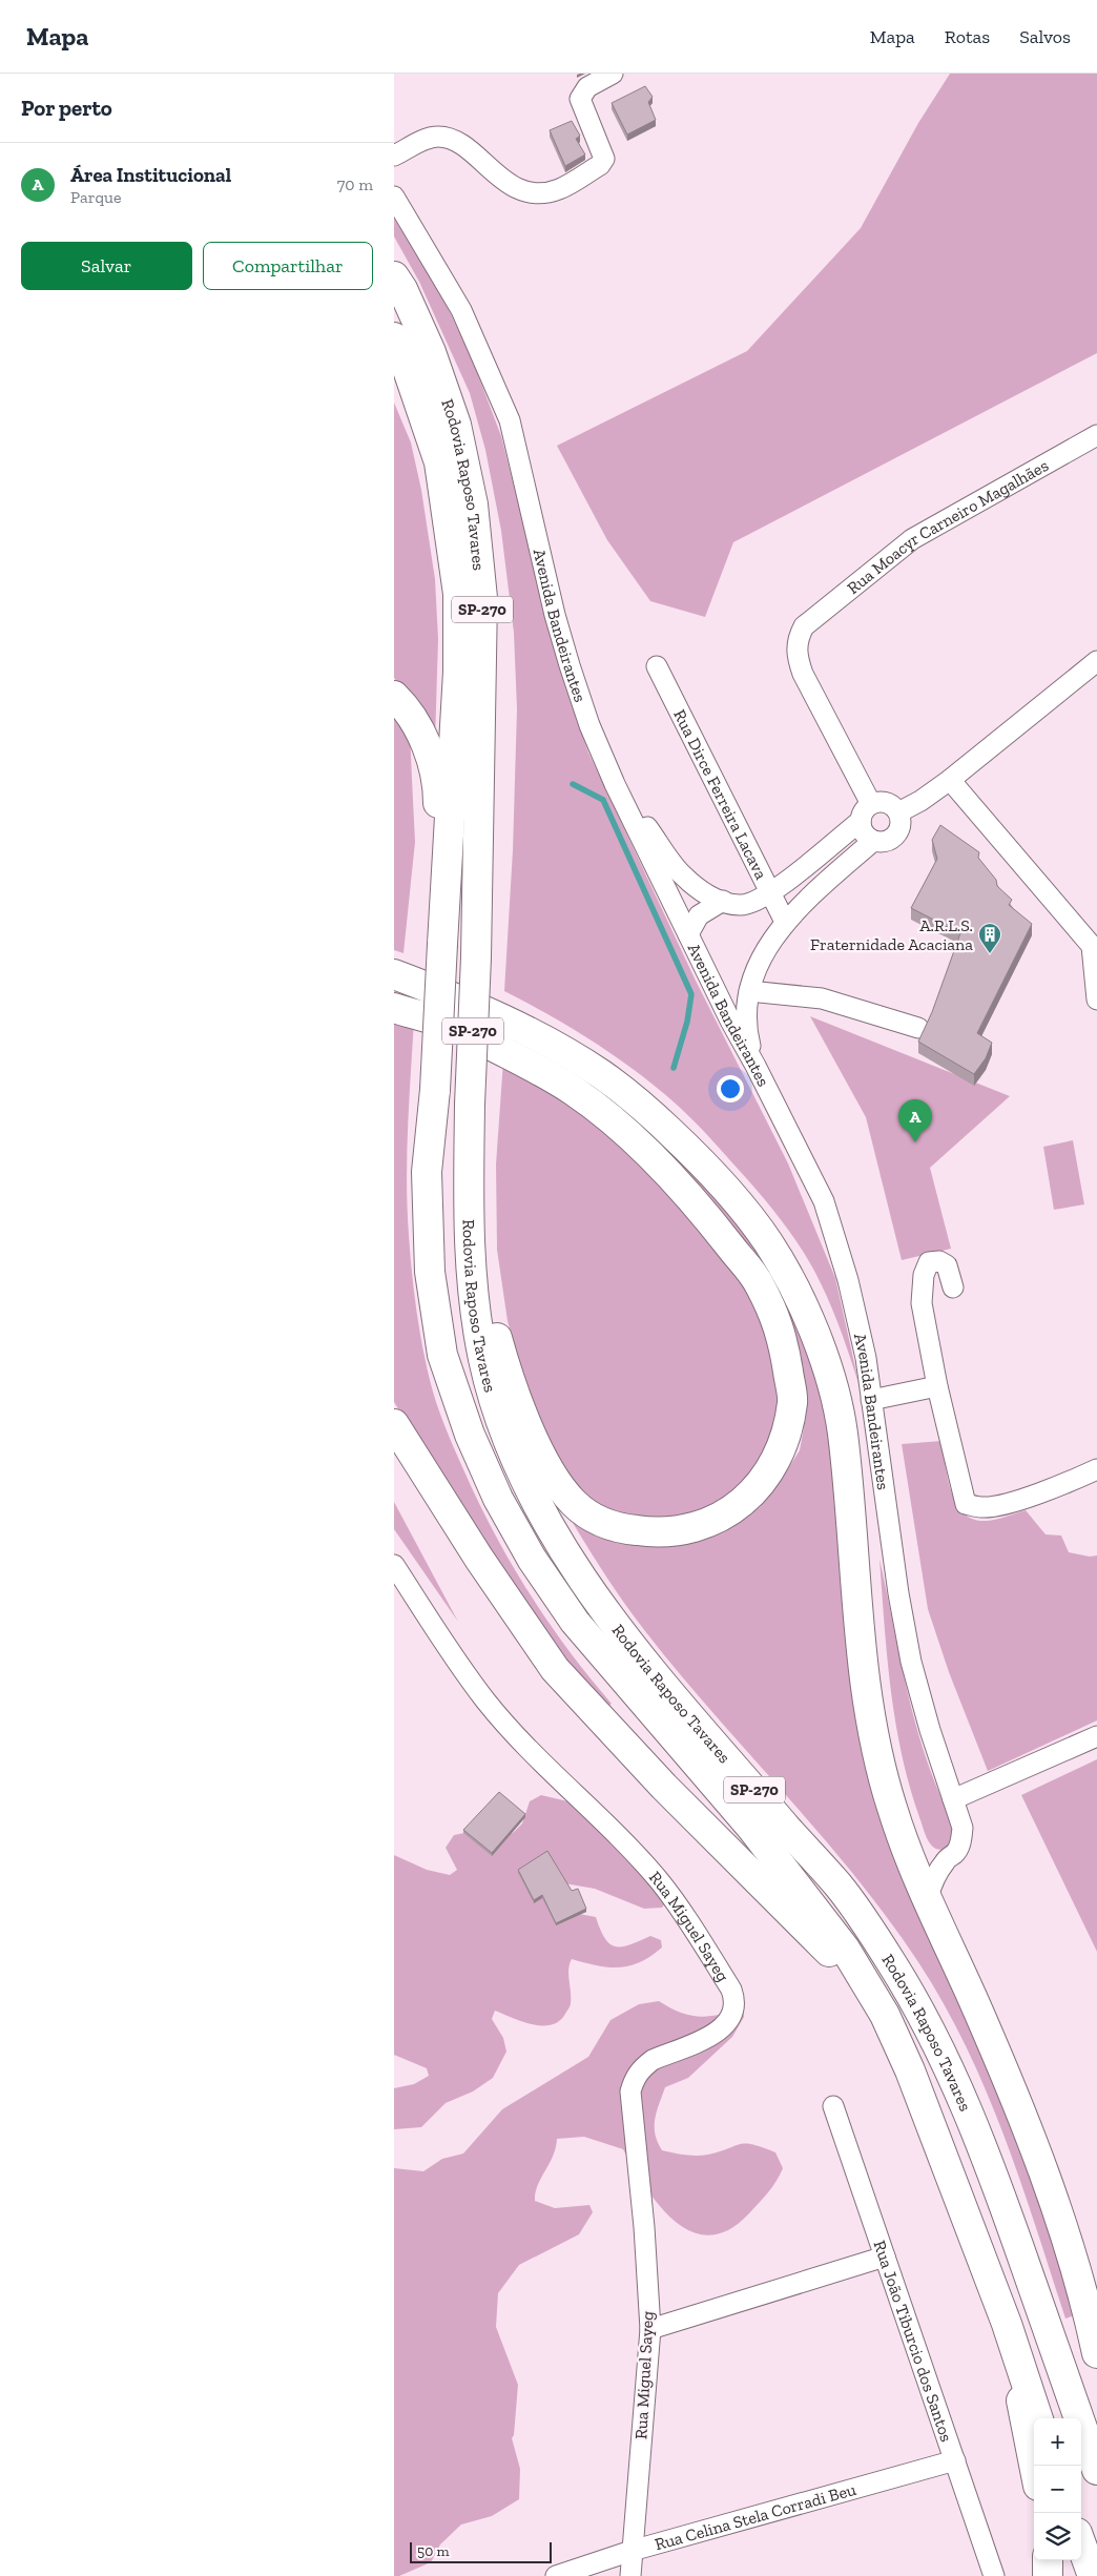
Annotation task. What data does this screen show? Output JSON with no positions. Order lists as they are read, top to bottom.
{
  "streets": {
    "highway": ["Rodovia Raposo Tavares", "SP-270"],
    "street": [
      "Rua Moacyr Carneiro Magalhães",
      "Avenida Bandeirantes",
      "Rua Dirce Ferreira Lacava",
      "Rua Miguel Sayeg",
      "Rua João Tiburcio dos Santos",
      "Rua Celina Stela Corradi Beu"
    ]
  },
  "crossings": [
    ["Rua Miguel Sayeg", "Rua Celina Stela Corradi Beu"],
    ["Rua João Tiburcio dos Santos", "Rua Celina Stela Corradi Beu"]
  ],
  "places": {
    "building": ["A.R.L.S. Fraternidade Acaciana"]
  },
  "scale_bar": "50 m",
  "page": {
    "header": "Mapa",
    "nav": ["Mapa", "Rotas", "Salvos"],
    "heading": "Por perto",
    "list": [
      {
        "mark": "A",
        "name": "Área Institucional",
        "note": "Parque",
        "value": "70 m"
      }
    ],
    "buttons": ["Salvar", "Compartilhar"],
    "pins": "A",
    "map_buttons": ["+", "−"],
    "scale": "50 m"
  }
}
